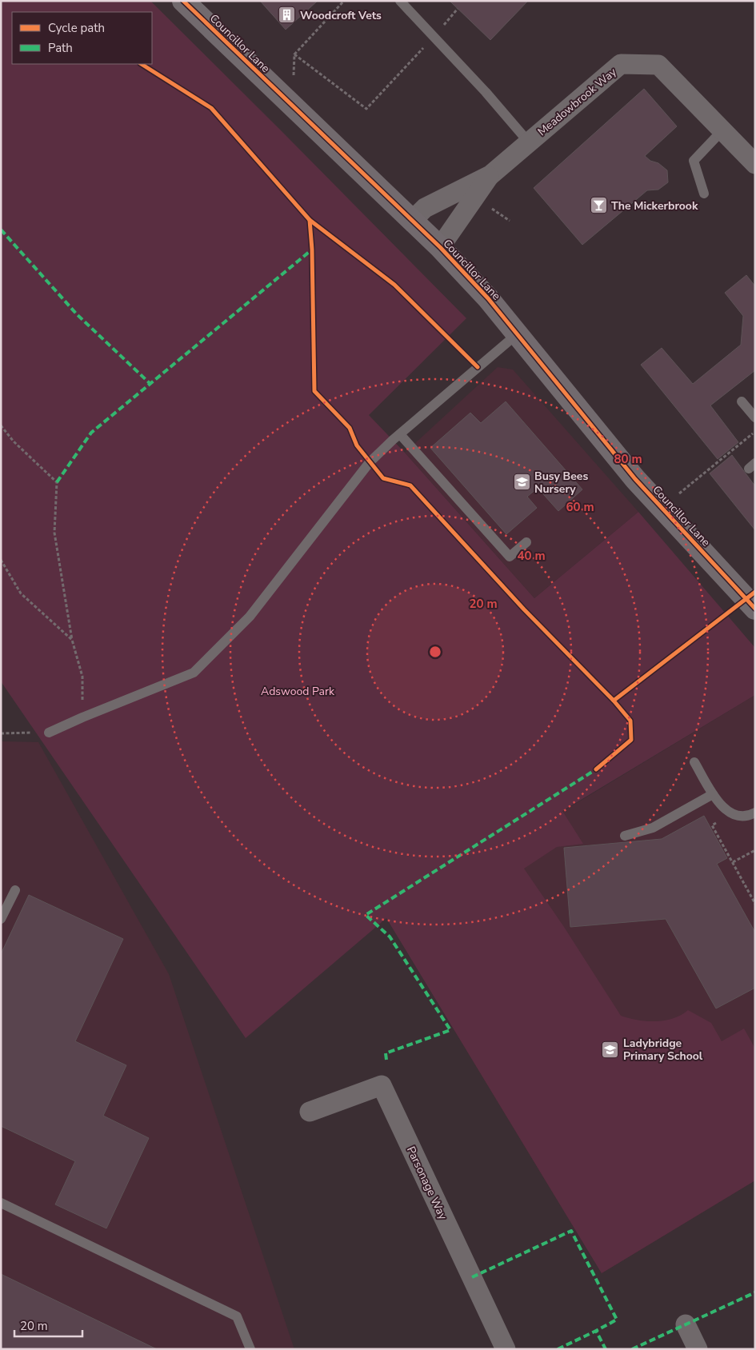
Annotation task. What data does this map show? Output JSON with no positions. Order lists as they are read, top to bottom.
{
  "streets": {
    "street": ["Councillor Lane", "Meadowbrook Way", "Parsonage Way"]
  },
  "crossings": [
    ["Councillor Lane", "Meadowbrook Way"]
  ],
  "parks": ["Adswood Park"],
  "places": {
    "building": ["Woodcroft Vets"],
    "bar": ["The Mickerbrook"],
    "school or university": ["Busy Bees Nursery", "Ladybridge Primary School"]
  },
  "legend": ["Cycle path", "Path"],
  "scale_bar": "20 m",
  "rings": [
    "80 m",
    "60 m",
    "40 m",
    "20 m"
  ]
}
